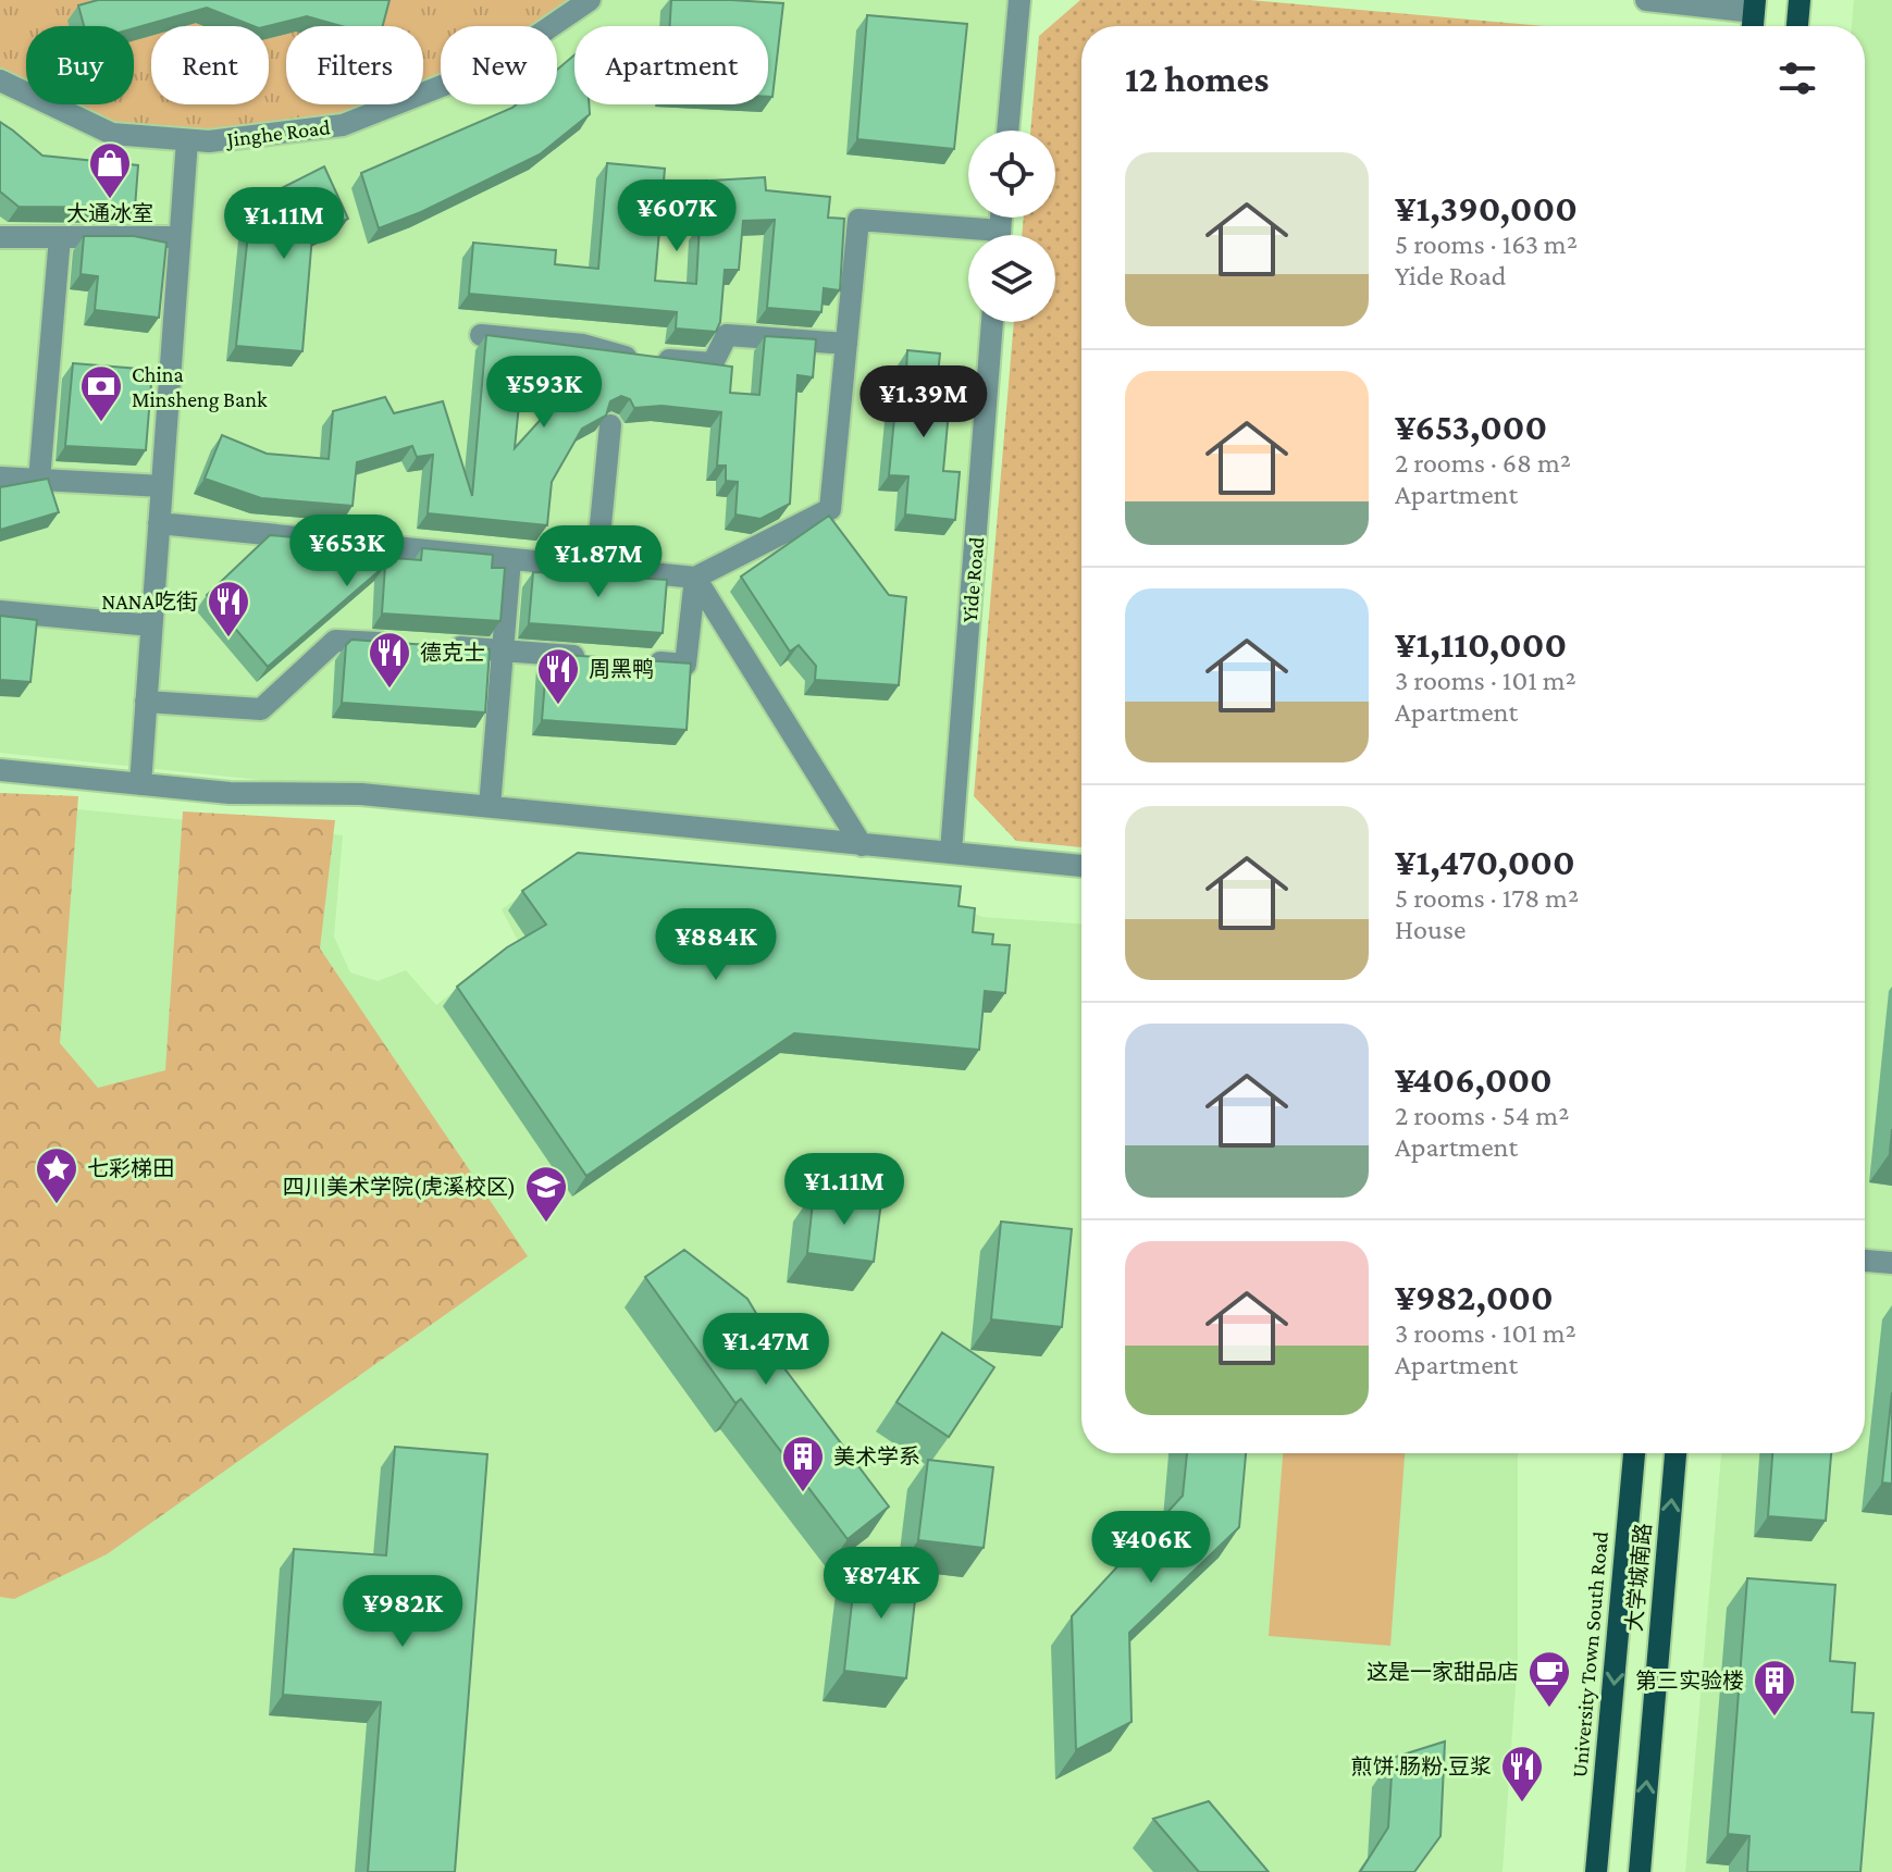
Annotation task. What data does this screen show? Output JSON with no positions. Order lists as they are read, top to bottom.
{
  "streets": {
    "main road": ["大学城南路", "University Town South Road"],
    "street": ["Jinghe Road", "Yide Road"]
  },
  "one_way": ["大学城南路", "University Town South Road"],
  "places": {
    "shop": ["大通冰室"],
    "bank": ["China Minsheng Bank"],
    "restaurant": [
      "NANA吃街",
      "德克士",
      "周黑鸭",
      "煎饼·肠粉·豆浆"
    ],
    "place": ["七彩梯田"],
    "school or university": ["四川美术学院(虎溪校区)"],
    "building": ["美术学系", "第三实验楼"],
    "cafe": ["这是一家甜品店"]
  },
  "page": {
    "chip": [
      "Buy",
      "Rent",
      "Filters",
      "New",
      "Apartment"
    ],
    "heading": "12 homes",
    "list": [
      {
        "name": "¥1,390,000",
        "note": "5 rooms · 163 m² · Yide Road"
      },
      {
        "name": "¥653,000",
        "note": "2 rooms · 68 m² · Apartment"
      },
      {
        "name": "¥1,110,000",
        "note": "3 rooms · 101 m² · Apartment"
      },
      {
        "name": "¥1,470,000",
        "note": "5 rooms · 178 m² · House"
      },
      {
        "name": "¥406,000",
        "note": "2 rooms · 54 m² · Apartment"
      },
      {
        "name": "¥982,000",
        "note": "3 rooms · 101 m² · Apartment"
      }
    ],
    "price": [
      "¥607K",
      "¥1.11M",
      "¥593K",
      "¥1.39M",
      "¥653K",
      "¥1.87M",
      "¥884K",
      "¥1.11M",
      "¥1.47M",
      "¥406K",
      "¥874K",
      "¥982K"
    ]
  }
}
